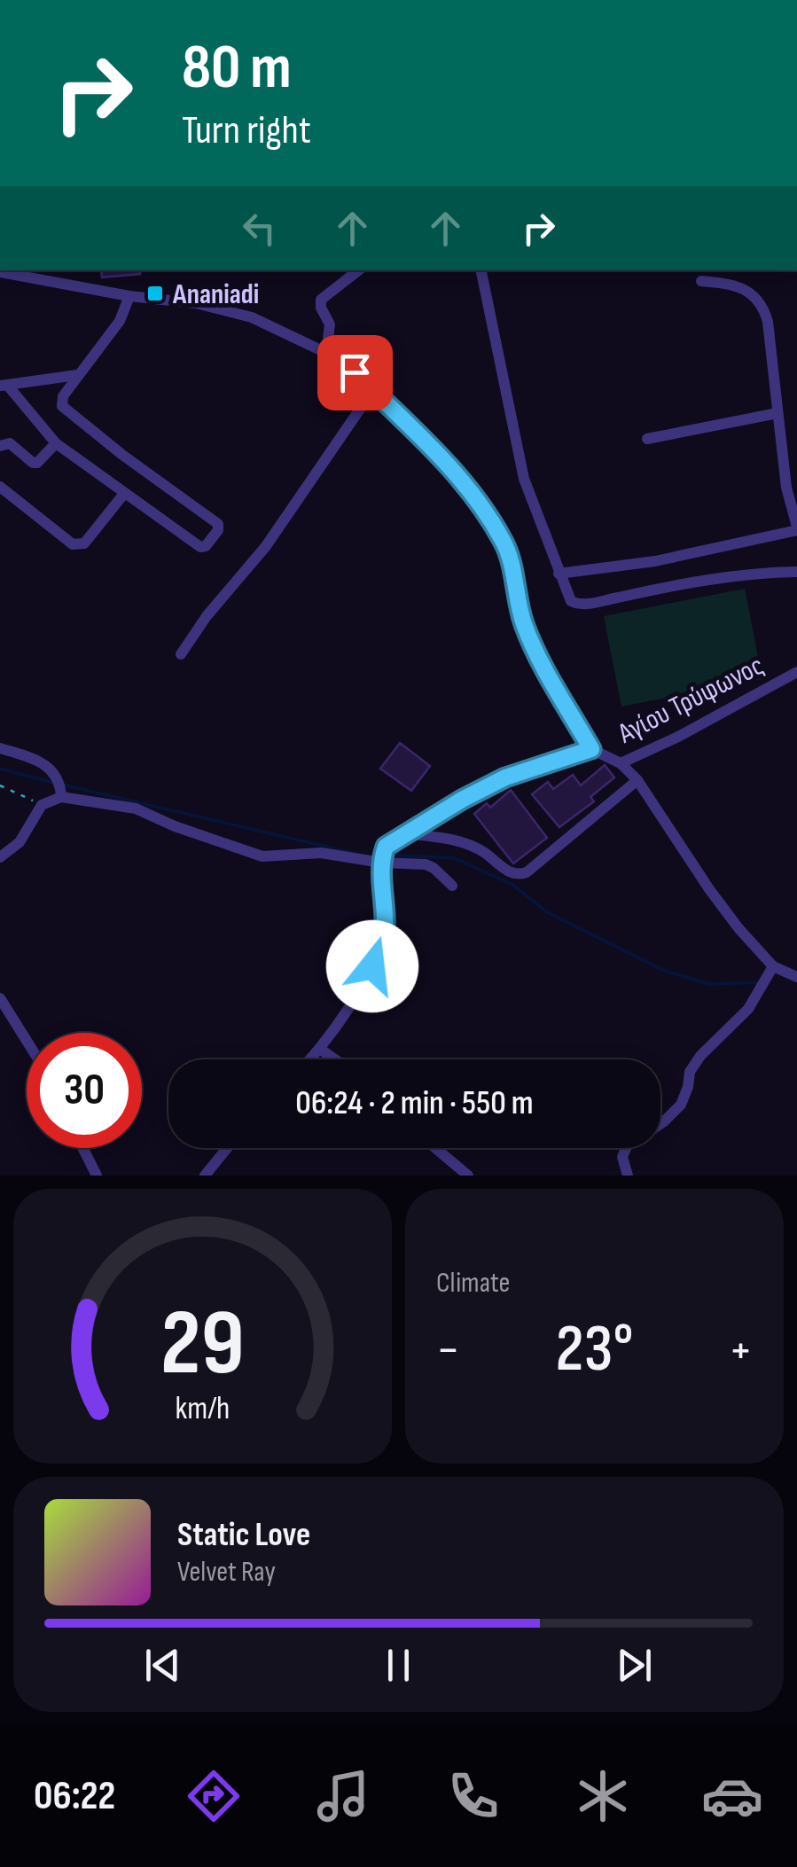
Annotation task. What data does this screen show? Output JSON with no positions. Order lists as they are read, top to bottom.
{
  "streets": {
    "street": ["Αγίου Τρύφωνος"]
  },
  "places": {
    "transit": ["Ananiadi"]
  },
  "page": {
    "turn": ["80 m", "Turn right"],
    "limit": "30",
    "trip": "06:24 · 2 min · 550 m",
    "tile": "Climate",
    "heat": ["−", "23°", "+"],
    "song": ["Static Love", "Velvet Ray"],
    "tabs": "06:22",
    "gauge": ["29", "km/h"]
  }
}
